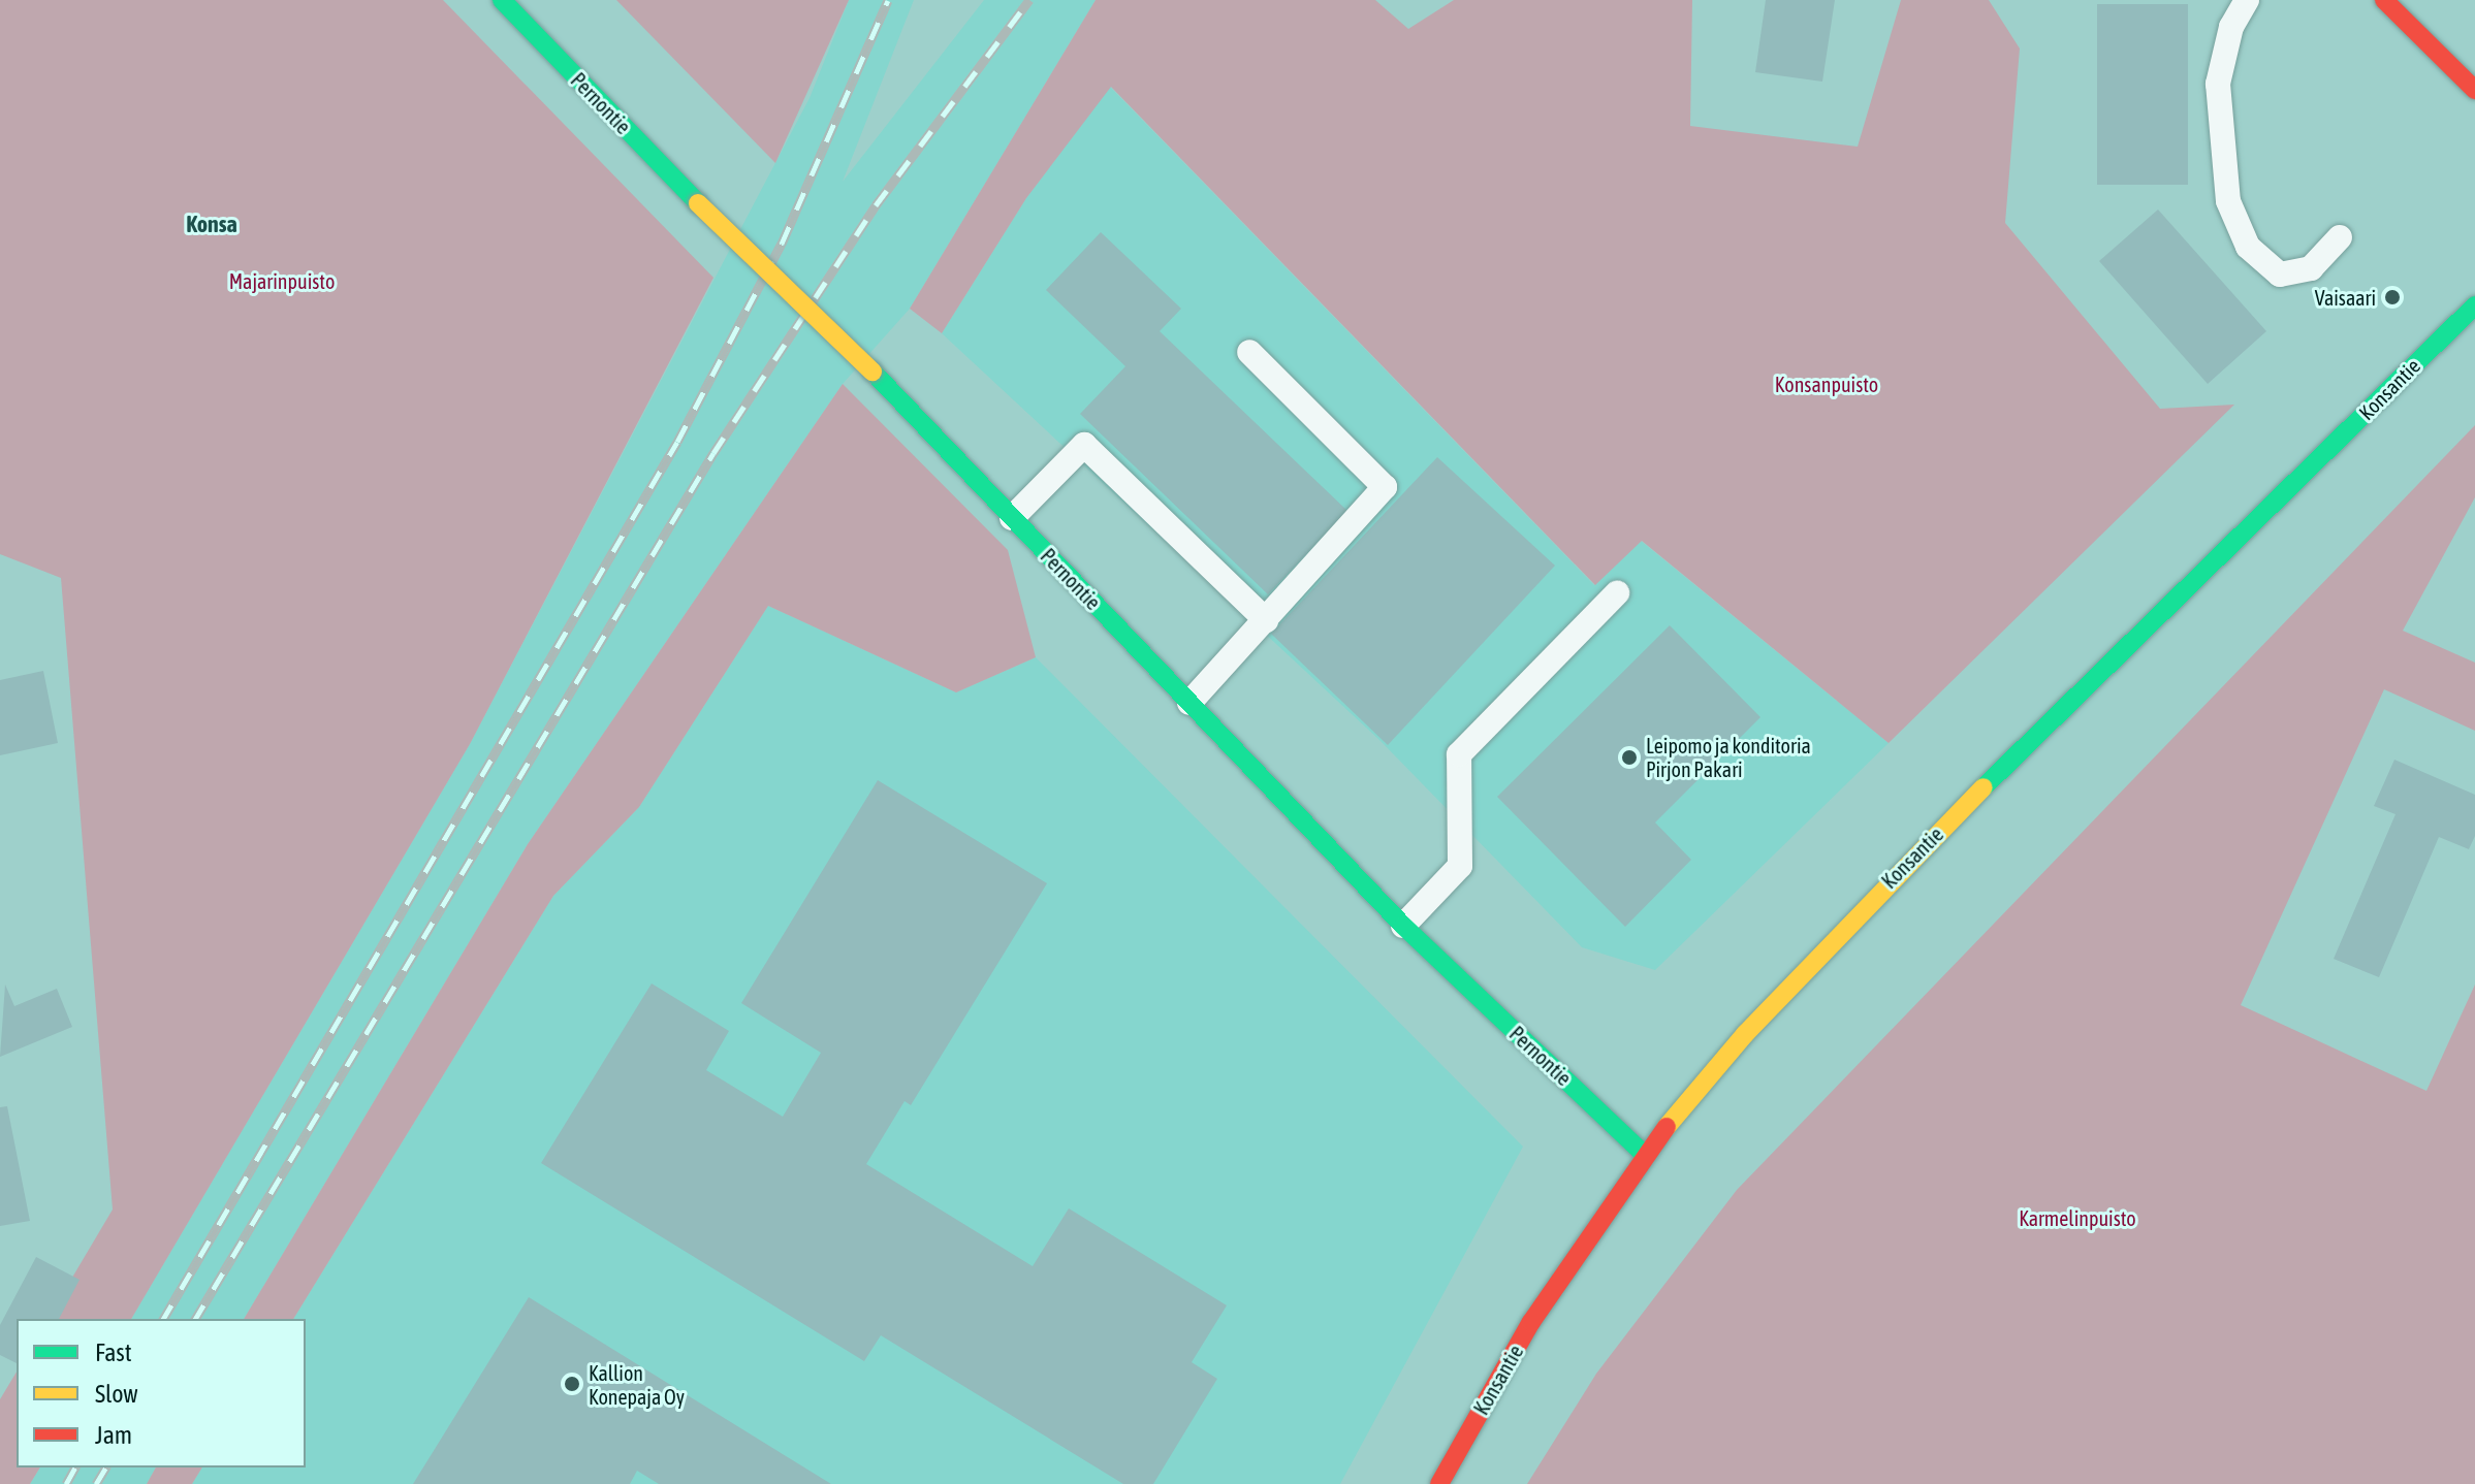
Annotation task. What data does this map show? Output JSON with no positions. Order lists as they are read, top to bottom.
{
  "streets": {
    "street": ["Pernontie", "Konsantie"]
  },
  "crossings": [
    ["Pernontie", "Konsantie"]
  ],
  "districts": ["Konsa"],
  "parks": ["Majarinpuisto", "Konsanpuisto", "Karmelinpuisto"],
  "places": ["Vaisaari", "Leipomo ja konditoria Pirjon Pakari", "Kallion Konepaja Oy"],
  "legend": ["Fast", "Slow", "Jam"]
}
